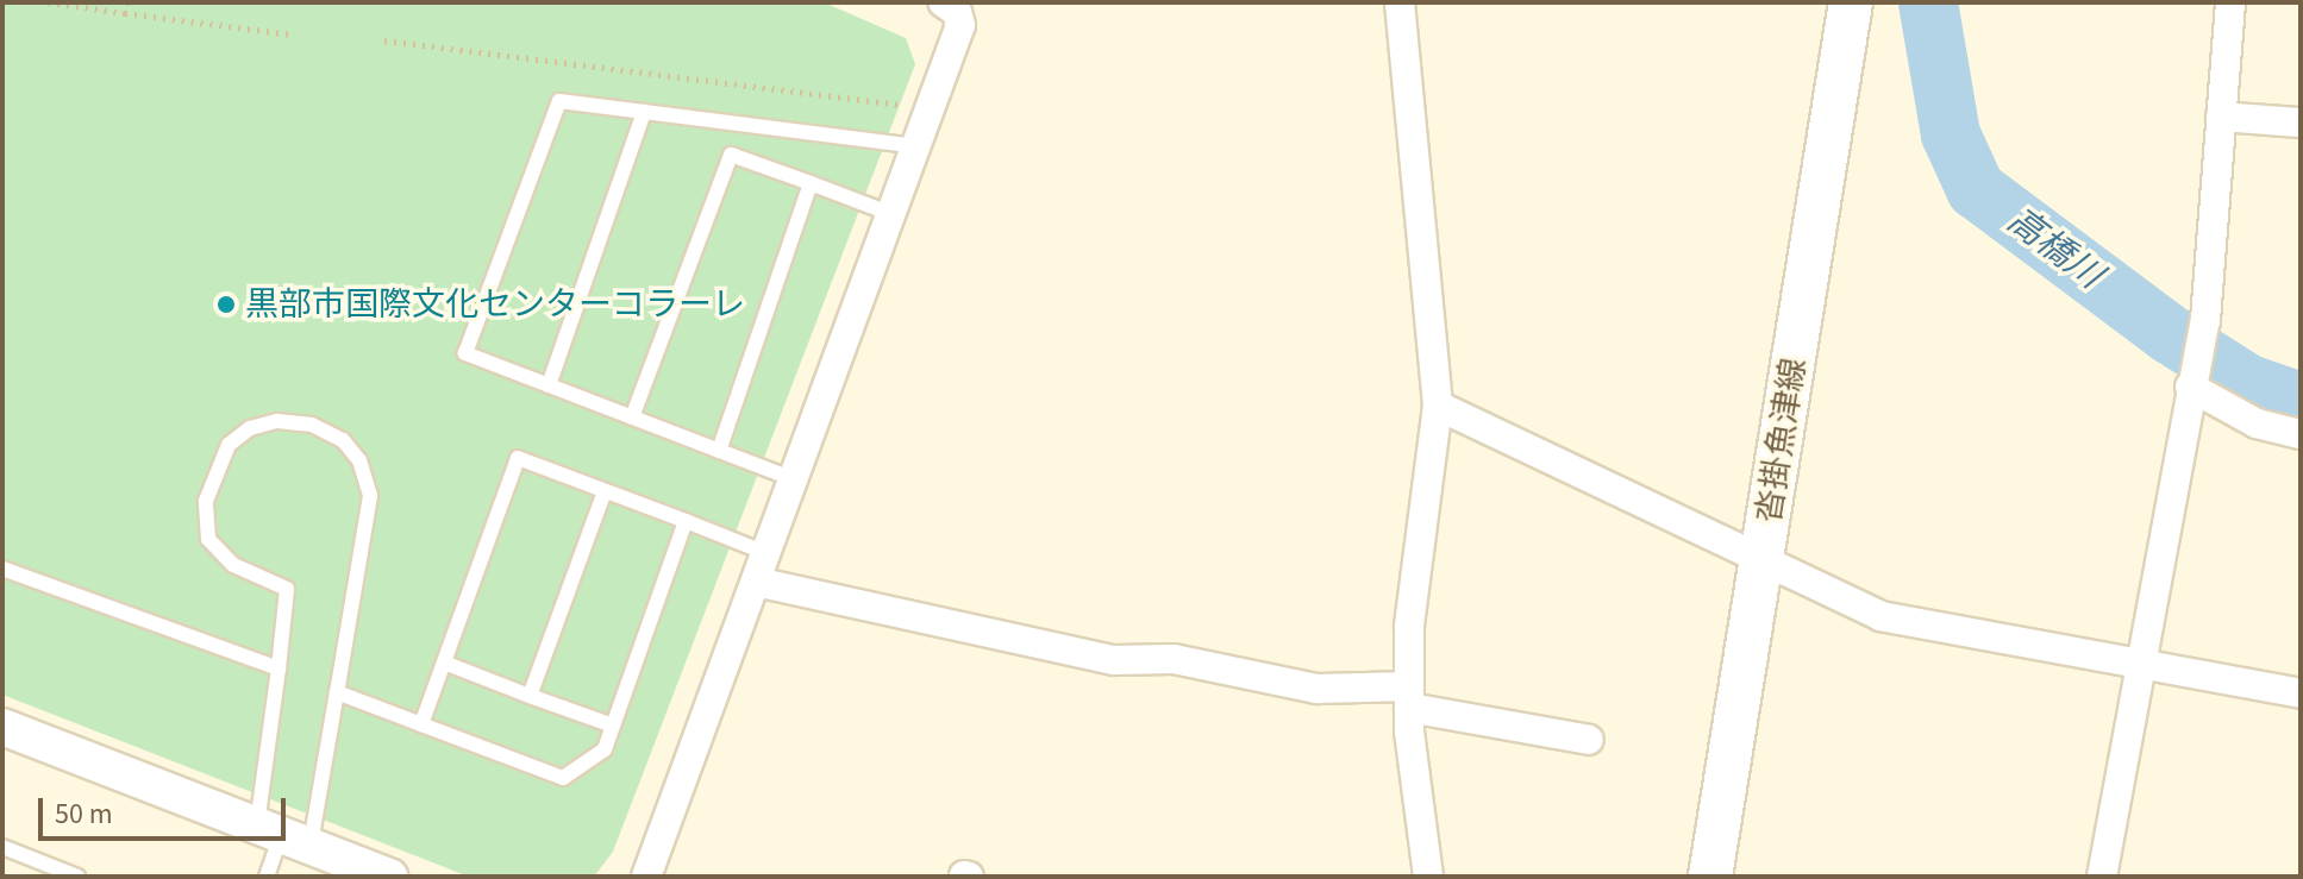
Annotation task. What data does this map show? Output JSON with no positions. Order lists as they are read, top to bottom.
{
  "streets": {
    "main road": ["沓掛魚津線"]
  },
  "water": ["高橋川"],
  "places": ["黒部市国際文化センターコラーレ"],
  "scale_bar": "50 m"
}
